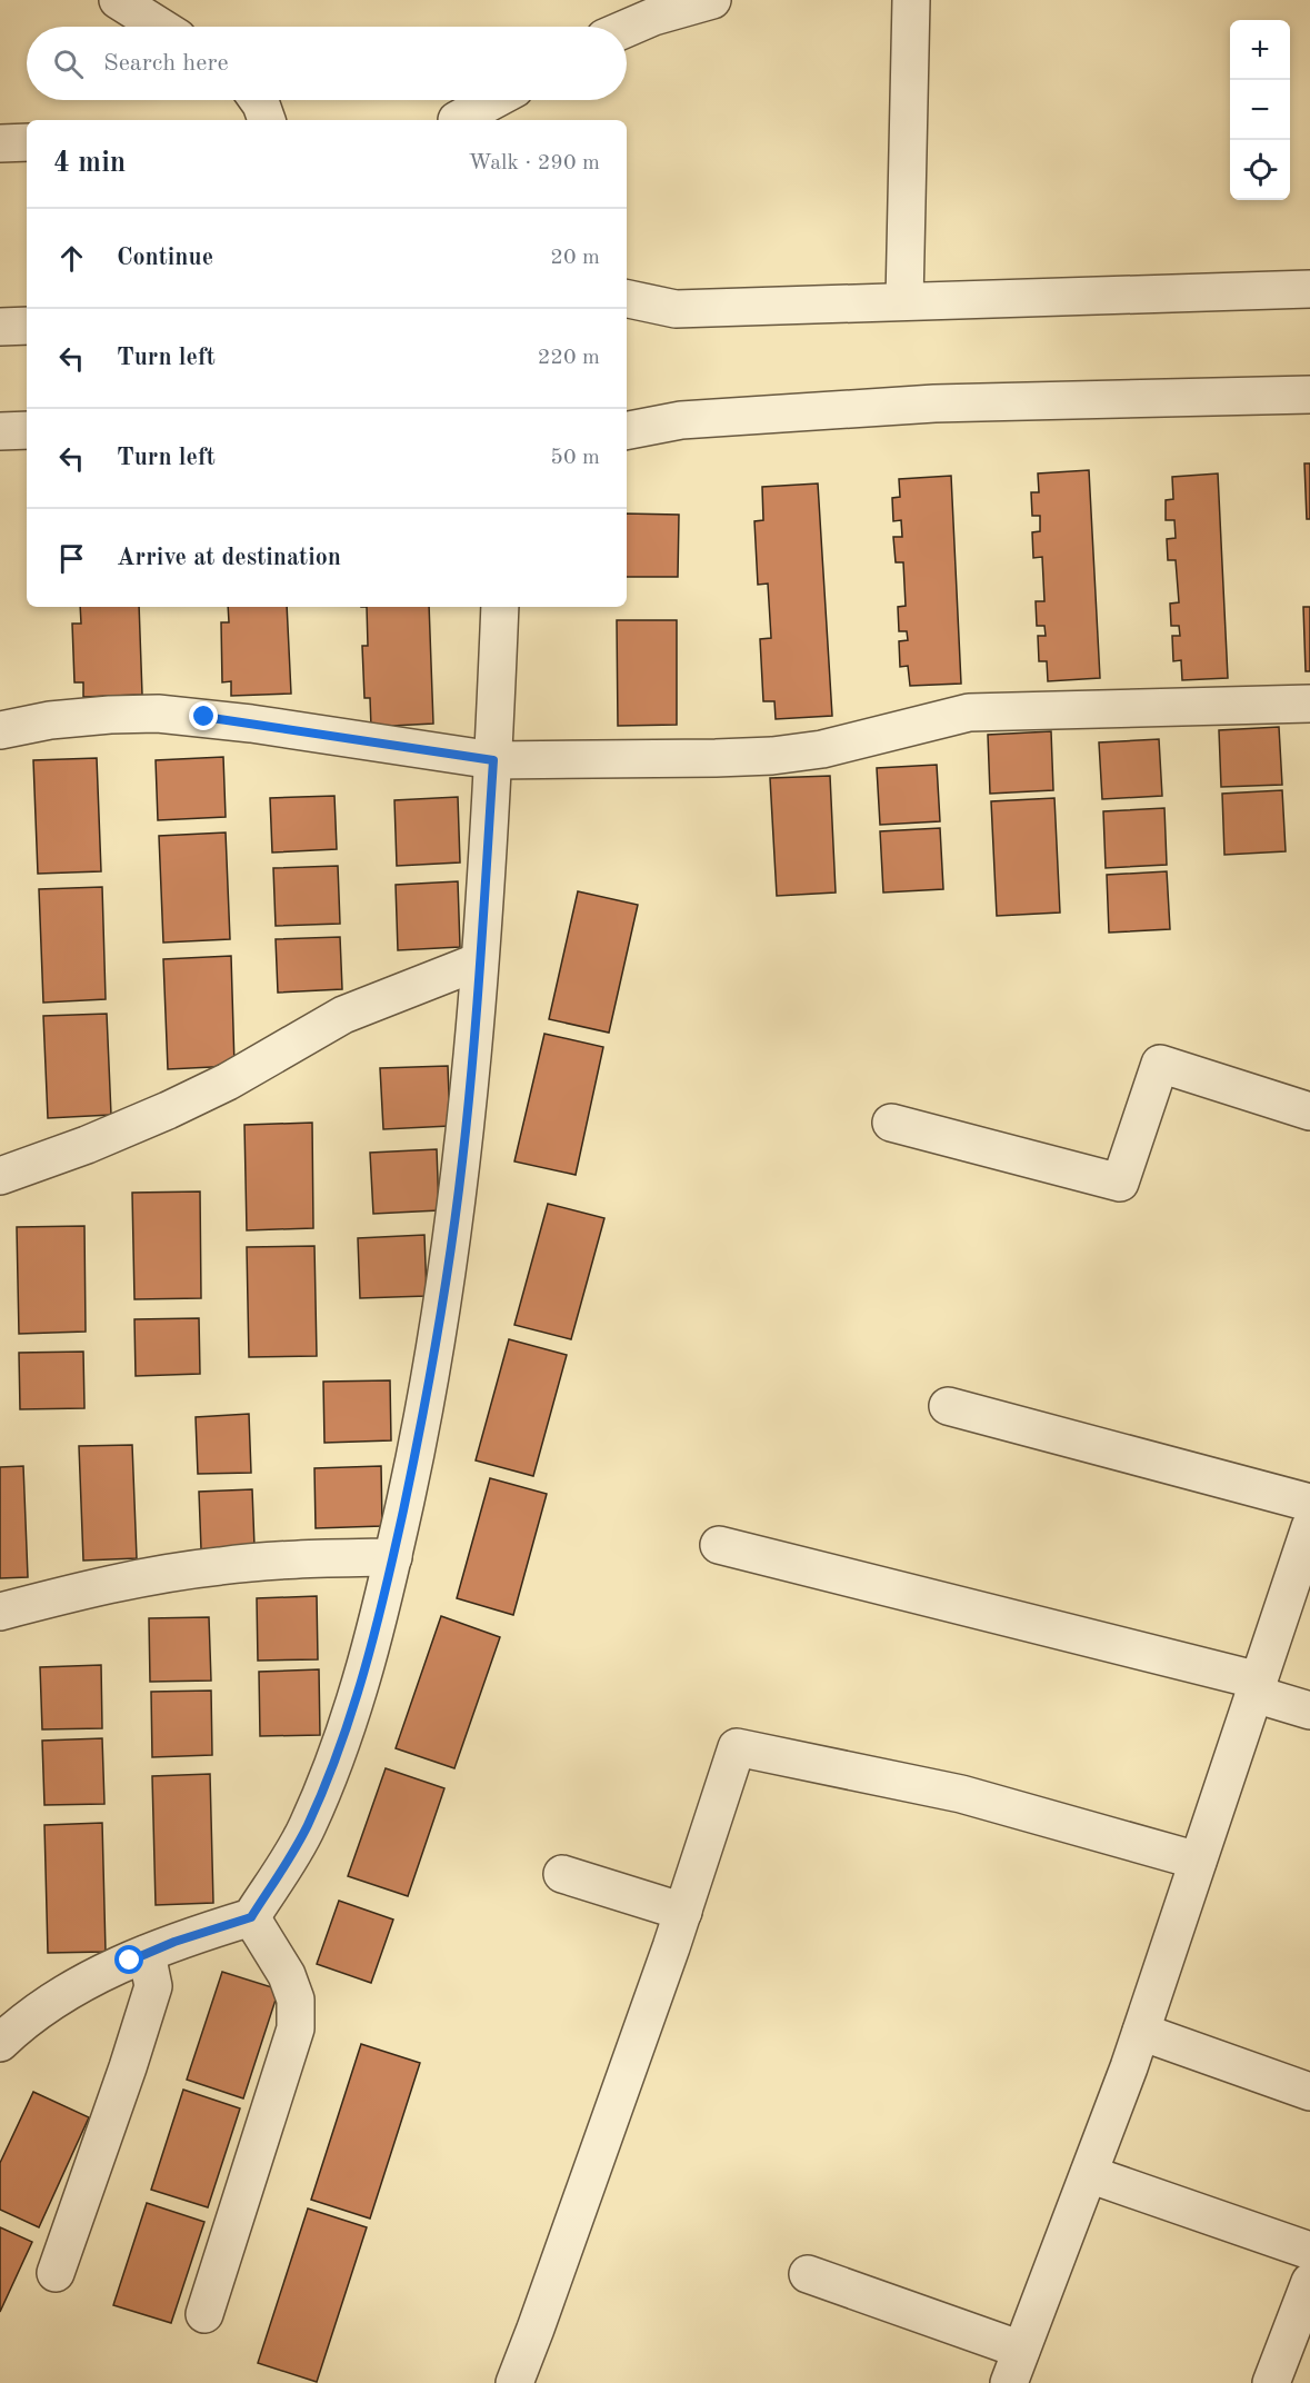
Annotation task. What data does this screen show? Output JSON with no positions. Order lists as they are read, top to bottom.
{
  "page": {
    "map_buttons": ["+", "−"],
    "search": "Search here",
    "heading": ["4 min", "Walk · 290 m"],
    "list": [
      ["Continue", "20 m"],
      ["Turn left", "220 m"],
      ["Turn left", "50 m"],
      "Arrive at destination"
    ]
  }
}
